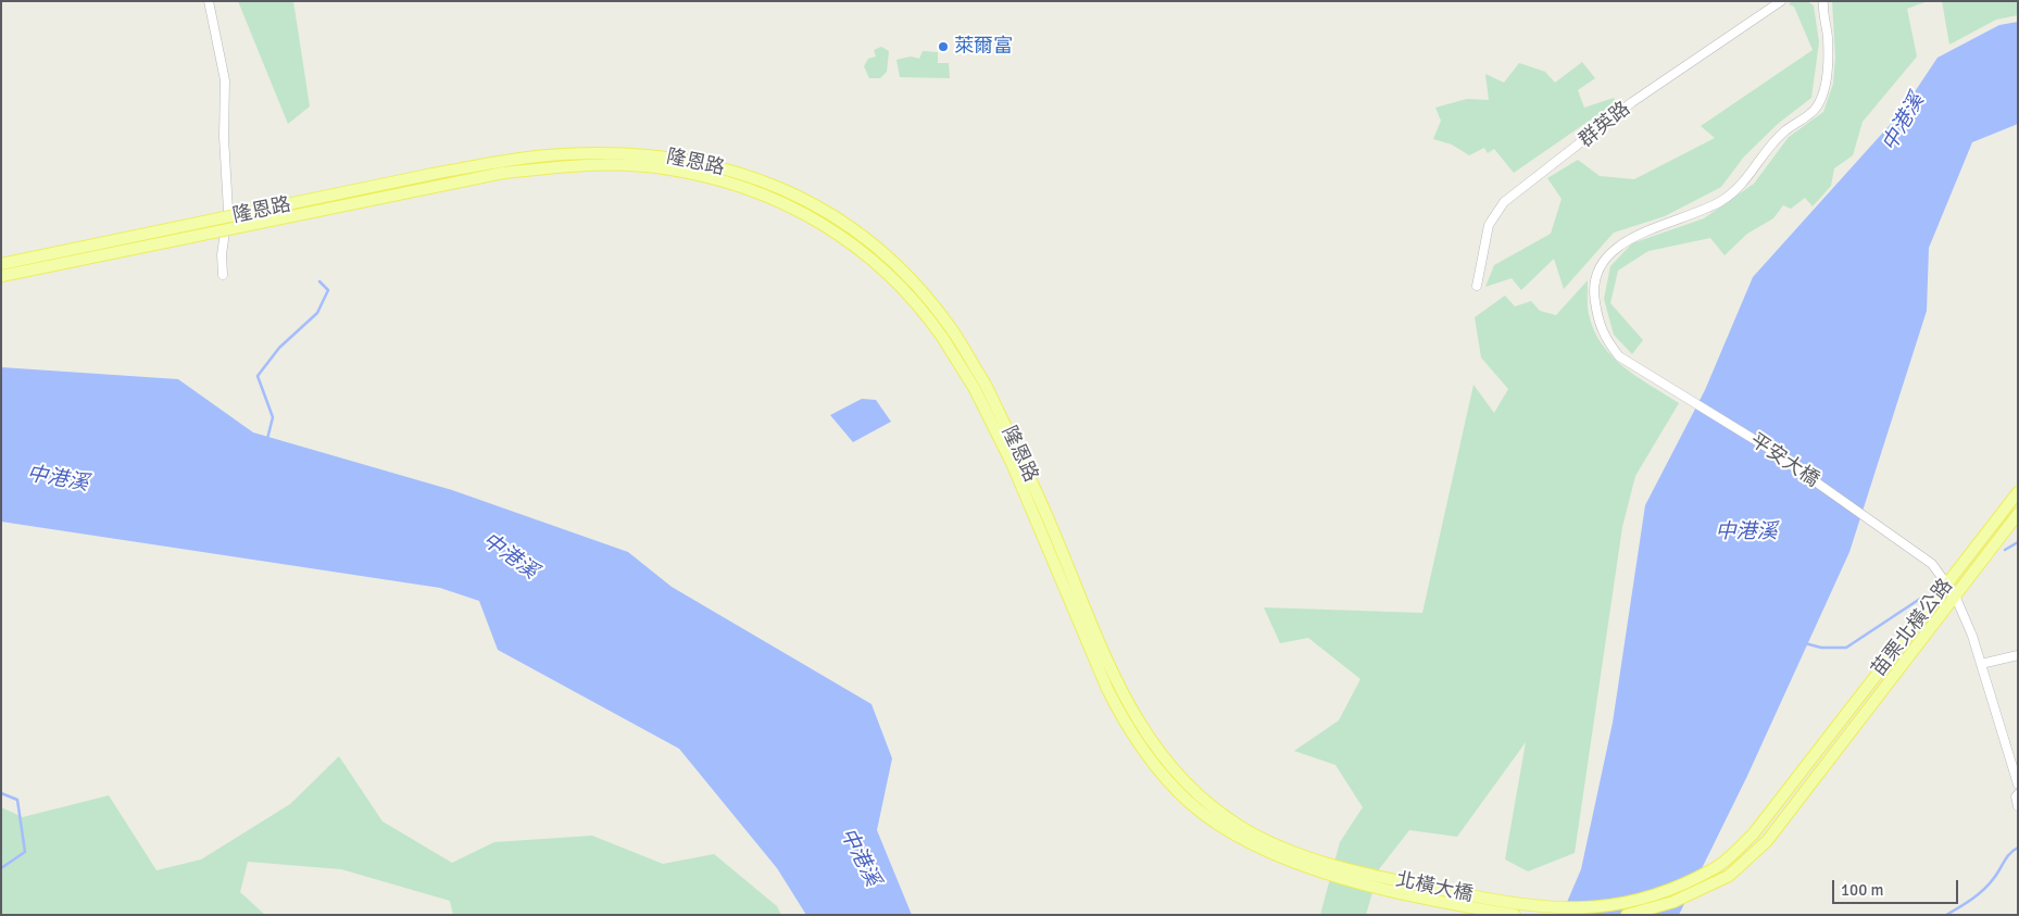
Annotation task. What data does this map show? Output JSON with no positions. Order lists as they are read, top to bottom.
{
  "streets": {
    "main road": ["隆恩路", "苗栗北橫公路", "北橫大橋"],
    "street": ["群英路", "平安大橋"]
  },
  "crossings": [
    ["隆恩路", "北橫大橋"],
    ["平安大橋", "苗栗北橫公路"],
    ["苗栗北橫公路", "北橫大橋"]
  ],
  "water": ["中港溪"],
  "places": ["萊爾富"],
  "scale_bar": "100 m"
}
